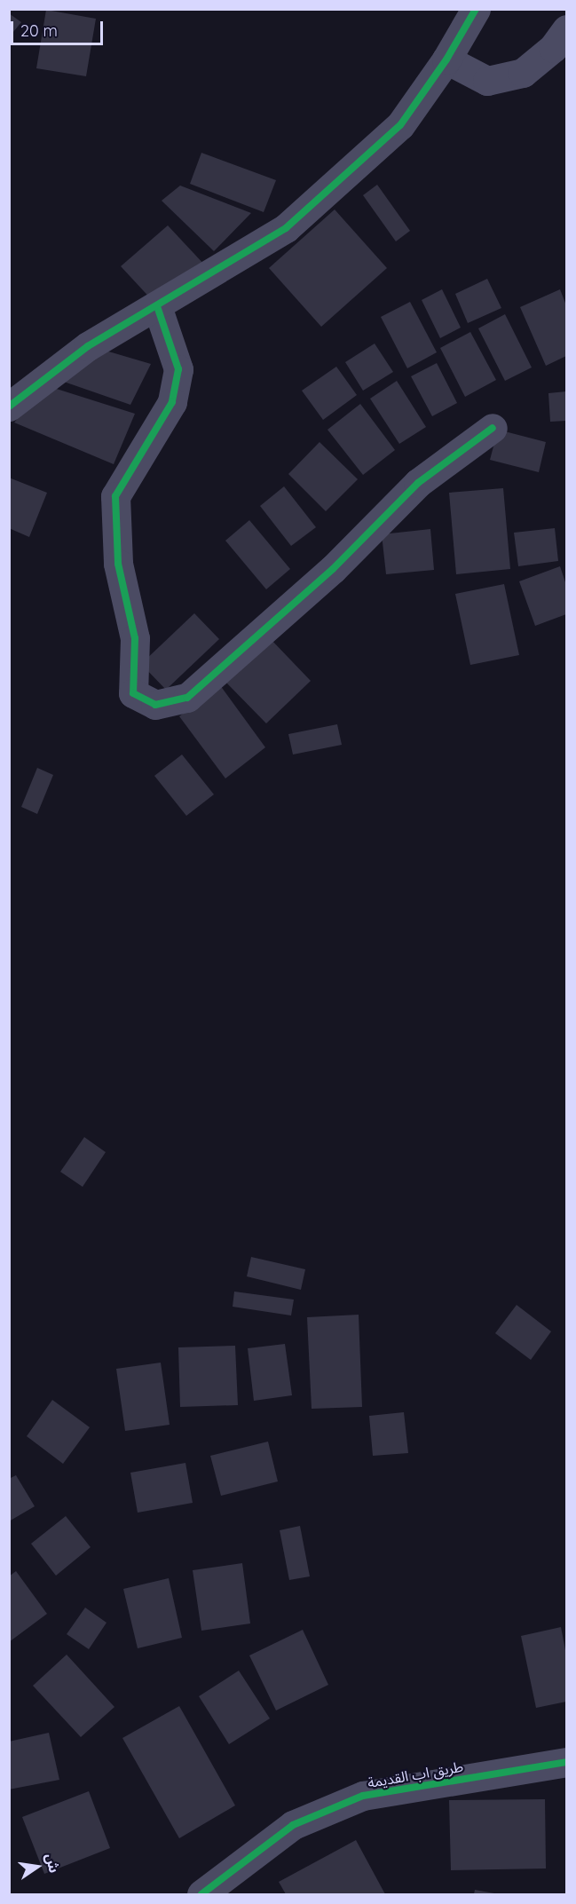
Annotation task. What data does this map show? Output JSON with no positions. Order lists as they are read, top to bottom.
{
  "streets": {
    "street": ["طريق اب القديمة"]
  },
  "scale_bar": "20 m",
  "north": "right"
}
